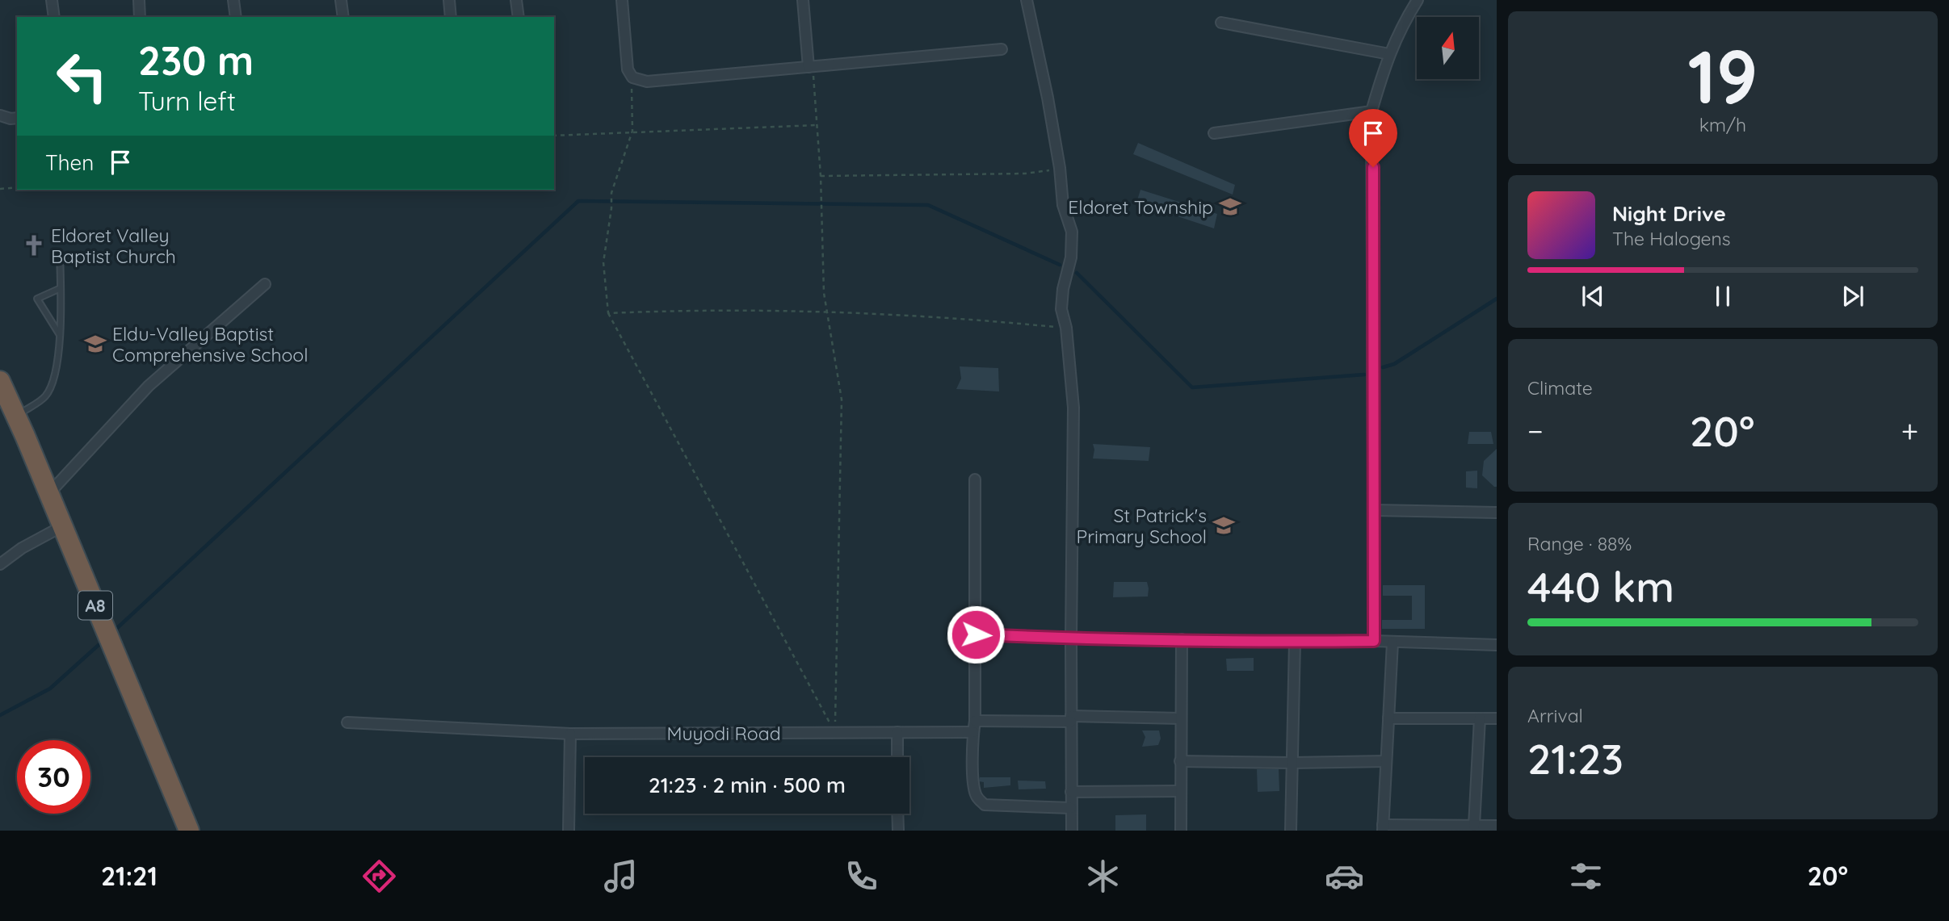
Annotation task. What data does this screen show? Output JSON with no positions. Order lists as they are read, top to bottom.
{
  "streets": {
    "highway": ["A8"],
    "street": ["Muyodi Road"]
  },
  "places": {
    "school or university": ["Eldoret Township", "Eldu-Valley Baptist Comprehensive School", "St Patrick's Primary School"],
    "church": ["Eldoret Valley Baptist Church"]
  },
  "north": "top",
  "page": {
    "tile": [
      ["19", "km/h"],
      "Climate",
      ["Range · 88%", "440 km"],
      ["Arrival", "21:23"]
    ],
    "turn": ["230 m", "Turn left"],
    "then": "Then",
    "song": ["Night Drive", "The Halogens"],
    "heat": ["−", "20°", "+"],
    "limit": "30",
    "trip": "21:23 · 2 min · 500 m",
    "tabs": ["21:21", "20°"]
  }
}
